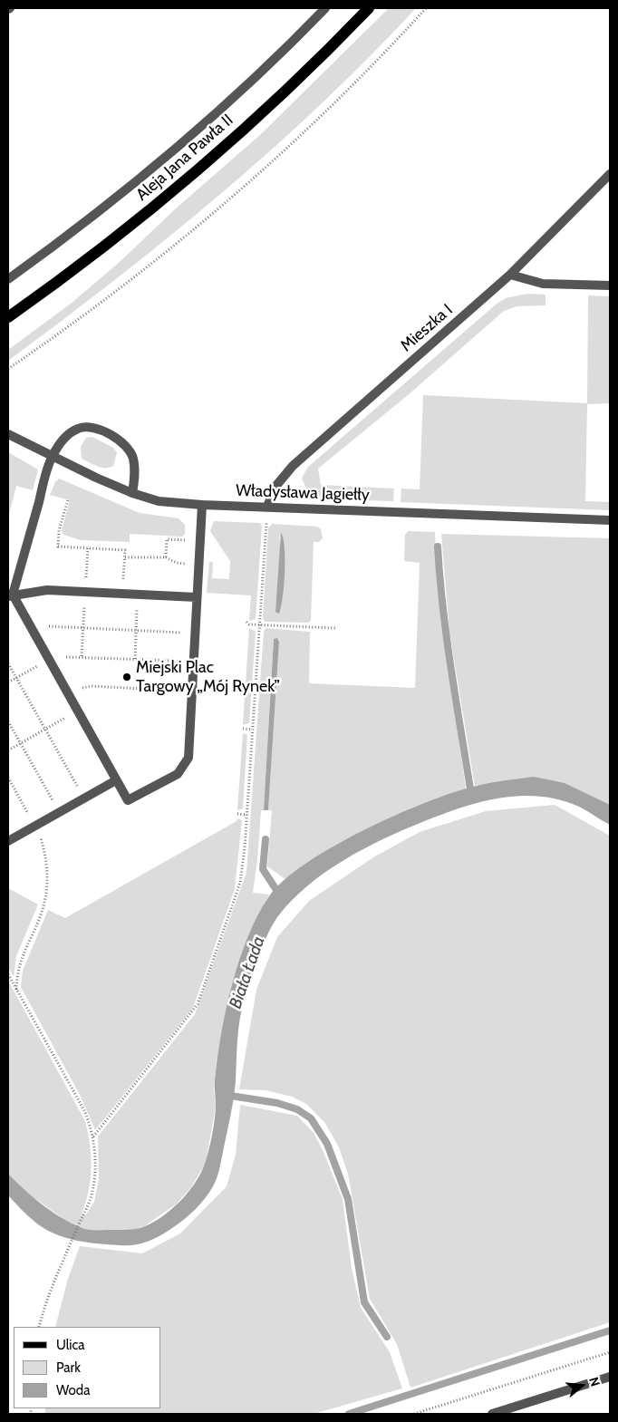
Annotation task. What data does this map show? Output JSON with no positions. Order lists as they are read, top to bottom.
{
  "streets": {
    "main road": ["Aleja Jana Pawła II"],
    "street": ["Mieszka I", "Władysława Jagiełły"]
  },
  "crossings": [
    ["Mieszka I", "Władysława Jagiełły"]
  ],
  "water": ["Biała Łada"],
  "places": ["Miejski Plac Targowy „Mój Rynek”"],
  "legend": ["Ulica", "Park", "Woda"],
  "north": "right"
}
